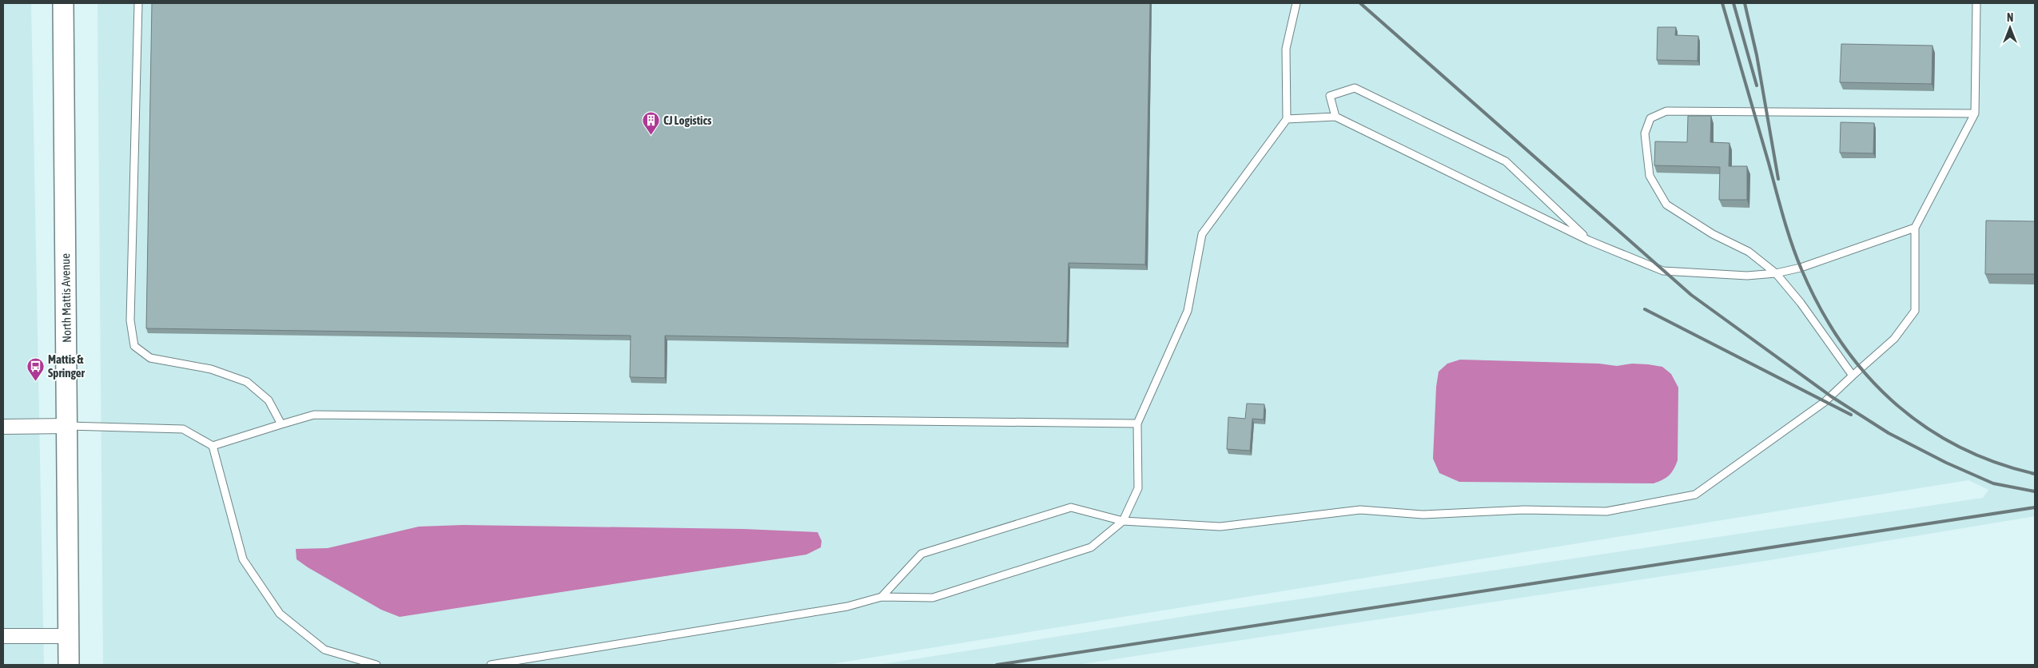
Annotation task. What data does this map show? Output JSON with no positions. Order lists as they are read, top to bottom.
{
  "streets": {
    "main road": ["North Mattis Avenue"]
  },
  "places": {
    "building": ["CJ Logistics"],
    "bus stop": ["Mattis & Springer"]
  },
  "north": "top"
}
